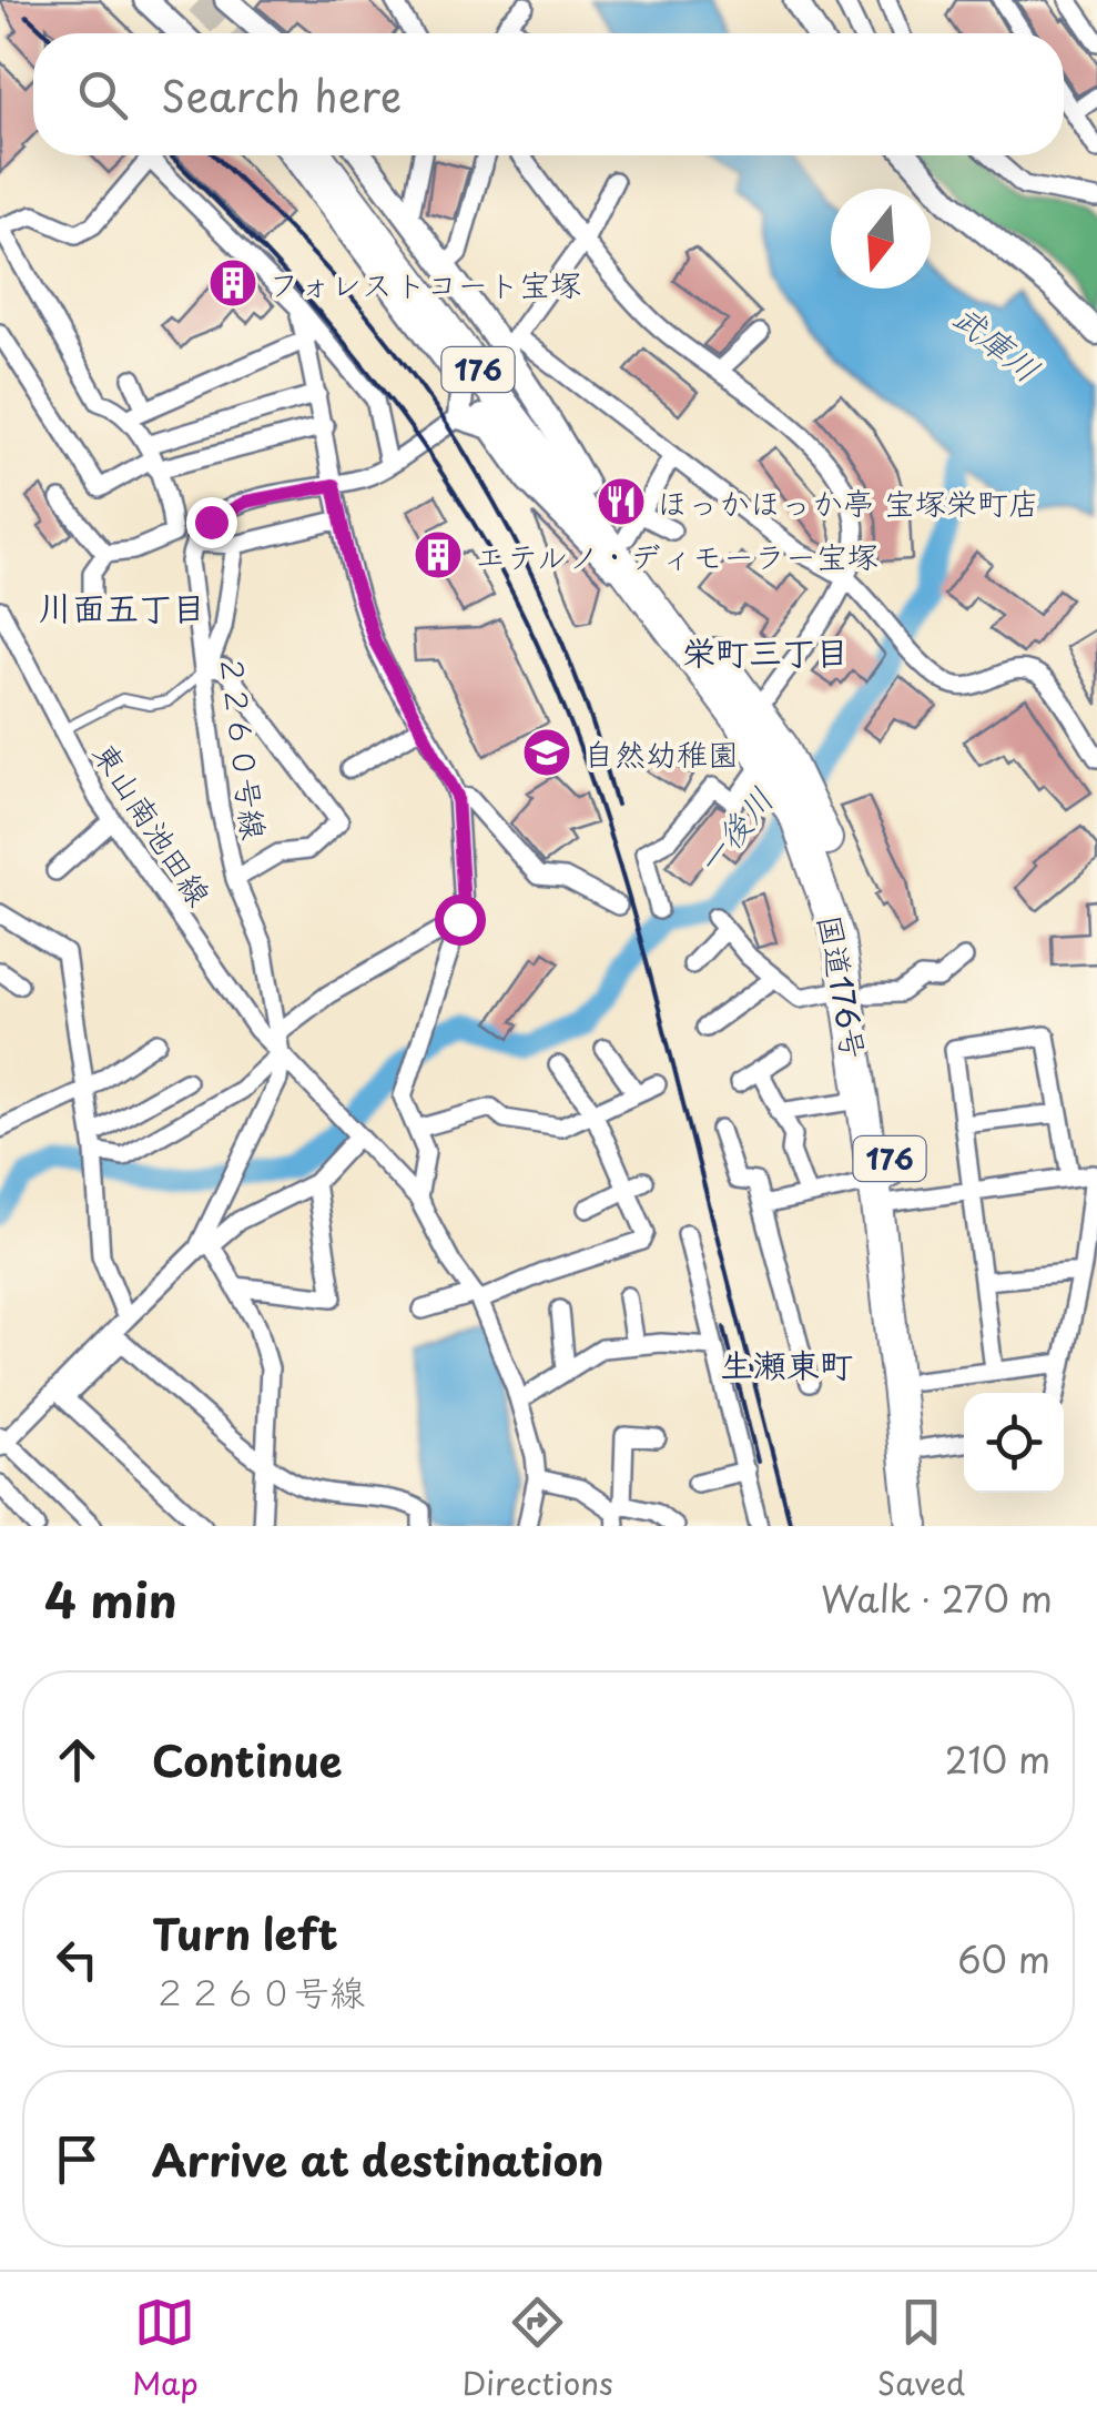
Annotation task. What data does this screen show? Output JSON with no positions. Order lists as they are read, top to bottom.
{
  "streets": {
    "highway": ["176", "国道176号"],
    "street": ["２２６０号線", "東山南池田線"]
  },
  "crossings": [
    ["２２６０号線", "東山南池田線"]
  ],
  "districts": ["川面五丁目", "栄町三丁目", "生瀬東町"],
  "water": ["武庫川", "一後川"],
  "places": {
    "building": ["フォレストコート宝塚", "エテルノ・ディモーラー宝塚"],
    "restaurant": ["ほっかほっか亭 宝塚栄町店"],
    "school or university": ["自然幼稚園"]
  },
  "north": "bottom",
  "page": {
    "search": "Search here",
    "heading": ["4 min", "Walk · 270 m"],
    "list": [
      ["Continue", "210 m"],
      ["Turn left", "２２６０号線", "60 m"],
      "Arrive at destination"
    ],
    "nav": ["Map", "Directions", "Saved"]
  }
}
